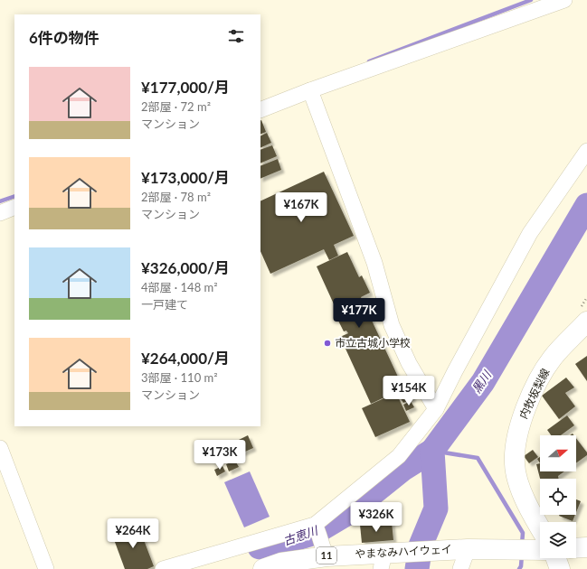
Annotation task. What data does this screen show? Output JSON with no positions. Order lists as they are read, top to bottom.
{
  "streets": {
    "main road": ["内牧坂梨線", "やまなみハイウェイ", "11"]
  },
  "water": ["黒川", "古恵川"],
  "places": ["市立古城小学校"],
  "north": "right",
  "page": {
    "heading": "6件の物件",
    "list": [
      {
        "name": "¥177,000/月",
        "note": "2部屋 · 72 m² · マンション"
      },
      {
        "name": "¥173,000/月",
        "note": "2部屋 · 78 m² · マンション"
      },
      {
        "name": "¥326,000/月",
        "note": "4部屋 · 148 m² · 一戸建て"
      },
      {
        "name": "¥264,000/月",
        "note": "3部屋 · 110 m² · マンション"
      }
    ],
    "price": [
      "¥167K",
      "¥177K",
      "¥154K",
      "¥173K",
      "¥326K",
      "¥264K"
    ]
  }
}
